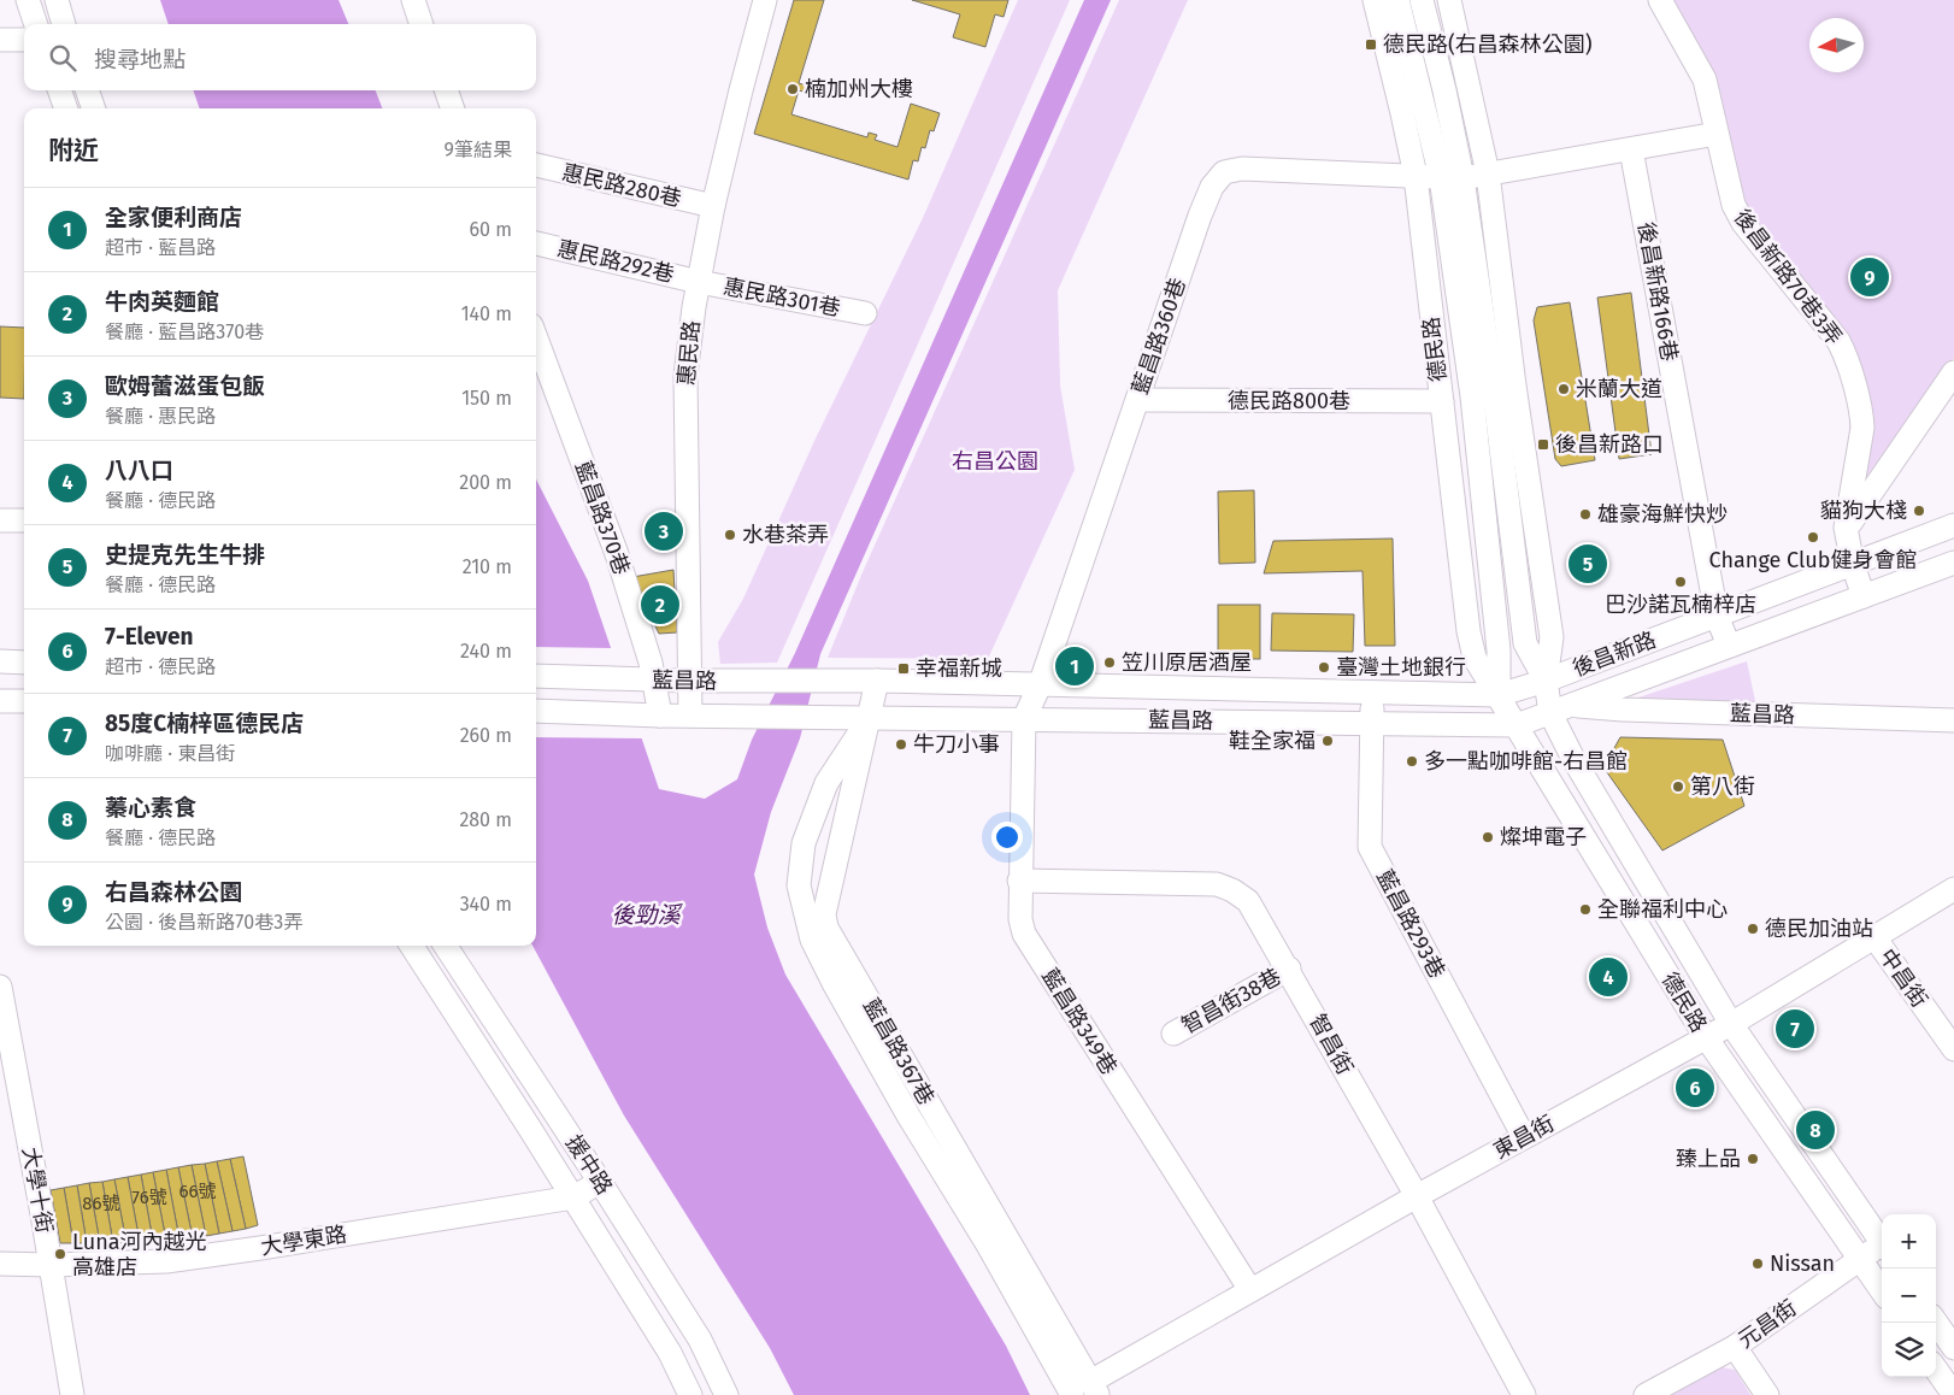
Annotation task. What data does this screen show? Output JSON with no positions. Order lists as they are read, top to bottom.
{
  "streets": {
    "street": [
      "惠民路280巷",
      "惠民路292巷",
      "後昌新路70巷3弄",
      "後昌新路166巷",
      "惠民路301巷",
      "藍昌路360巷",
      "德民路",
      "惠民路",
      "德民路800巷",
      "藍昌路370巷",
      "後昌新路",
      "藍昌路",
      "藍昌路293巷",
      "中昌街",
      "智昌街38巷",
      "藍昌路349巷",
      "智昌街",
      "藍昌路367巷",
      "東昌街",
      "援中路",
      "大學十街",
      "大學東路",
      "元昌街"
    ]
  },
  "crossings": [
    ["惠民路280巷", "惠民路"],
    ["惠民路292巷", "惠民路301巷"],
    ["惠民路292巷", "惠民路"],
    ["後昌新路70巷3弄", "後昌新路"],
    ["後昌新路166巷", "後昌新路"],
    ["惠民路301巷", "惠民路"],
    ["藍昌路360巷", "德民路"],
    ["藍昌路360巷", "德民路800巷"],
    ["藍昌路360巷", "藍昌路"],
    ["藍昌路360巷", "藍昌路349巷"],
    ["德民路", "德民路800巷"],
    ["德民路", "後昌新路"],
    ["德民路", "藍昌路"],
    ["德民路", "東昌街"],
    ["德民路", "元昌街"],
    ["惠民路", "藍昌路"],
    ["藍昌路370巷", "藍昌路"],
    ["後昌新路", "藍昌路"],
    ["藍昌路", "藍昌路293巷"],
    ["藍昌路", "藍昌路349巷"],
    ["藍昌路", "藍昌路367巷"],
    ["藍昌路293巷", "東昌街"],
    ["中昌街", "東昌街"],
    ["智昌街38巷", "智昌街"],
    ["藍昌路349巷", "智昌街"],
    ["藍昌路349巷", "東昌街"],
    ["智昌街", "東昌街"],
    ["藍昌路367巷", "東昌街"],
    ["援中路", "大學東路"],
    ["大學十街", "大學東路"]
  ],
  "water": ["後勁溪"],
  "parks": ["右昌公園"],
  "places": {
    "transit": ["德民路(右昌森林公園)", "後昌新路口", "幸福新城"],
    "other": [
      "楠加州大樓",
      "米蘭大道",
      "貓狗大棧",
      "雄豪海鮮快炒",
      "水巷茶弄",
      "Change Club健身會館",
      "巴沙諾瓦楠梓店",
      "笠川原居酒屋",
      "臺灣土地銀行",
      "鞋全家福",
      "牛刀小事",
      "多一點咖啡館-右昌館",
      "第八街",
      "燦坤電子",
      "全聯福利中心",
      "德民加油站",
      "臻上品",
      "Luna河內越光 高雄店",
      "Nissan"
    ]
  },
  "house_numbers": ["66號", "76號", "86號"],
  "north": "left",
  "page": {
    "search": "搜尋地點",
    "heading": ["附近", "9筆結果"],
    "list": [
      {
        "mark": "1",
        "name": "全家便利商店",
        "note": "超市 · 藍昌路",
        "value": "60 m"
      },
      {
        "mark": "2",
        "name": "牛肉英麵館",
        "note": "餐廳 · 藍昌路370巷",
        "value": "140 m"
      },
      {
        "mark": "3",
        "name": "歐姆蕾滋蛋包飯",
        "note": "餐廳 · 惠民路",
        "value": "150 m"
      },
      {
        "mark": "4",
        "name": "八八口",
        "note": "餐廳 · 德民路",
        "value": "200 m"
      },
      {
        "mark": "5",
        "name": "史提克先生牛排",
        "note": "餐廳 · 德民路",
        "value": "210 m"
      },
      {
        "mark": "6",
        "name": "7-Eleven",
        "note": "超市 · 德民路",
        "value": "240 m"
      },
      {
        "mark": "7",
        "name": "85度C楠梓區德民店",
        "note": "咖啡廳 · 東昌街",
        "value": "260 m"
      },
      {
        "mark": "8",
        "name": "蓁心素食",
        "note": "餐廳 · 德民路",
        "value": "280 m"
      },
      {
        "mark": "9",
        "name": "右昌森林公園",
        "note": "公園 · 後昌新路70巷3弄",
        "value": "340 m"
      }
    ],
    "pins": [
      "9",
      "3",
      "5",
      "2",
      "1",
      "4",
      "7",
      "6",
      "8"
    ],
    "map_buttons": ["+", "−"]
  }
}
